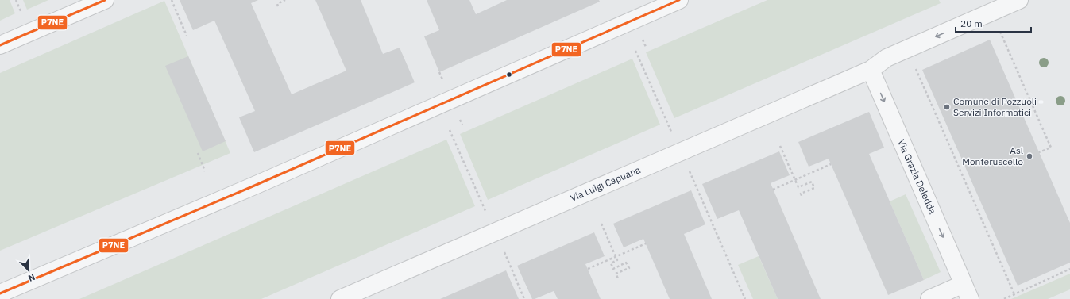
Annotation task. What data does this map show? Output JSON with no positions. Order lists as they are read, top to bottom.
{
  "streets": {
    "street": ["Via Grazia Deledda", "Via Luigi Capuana"]
  },
  "crossings": [
    ["Via Grazia Deledda", "Via Luigi Capuana"]
  ],
  "one_way": ["Via Grazia Deledda"],
  "places": ["Comune di Pozzuoli - Servizi Informatici", "Asl Monteruscello"],
  "lines": ["transit line P7NE"],
  "scale_bar": "20 m",
  "north": "bottom right"
}
